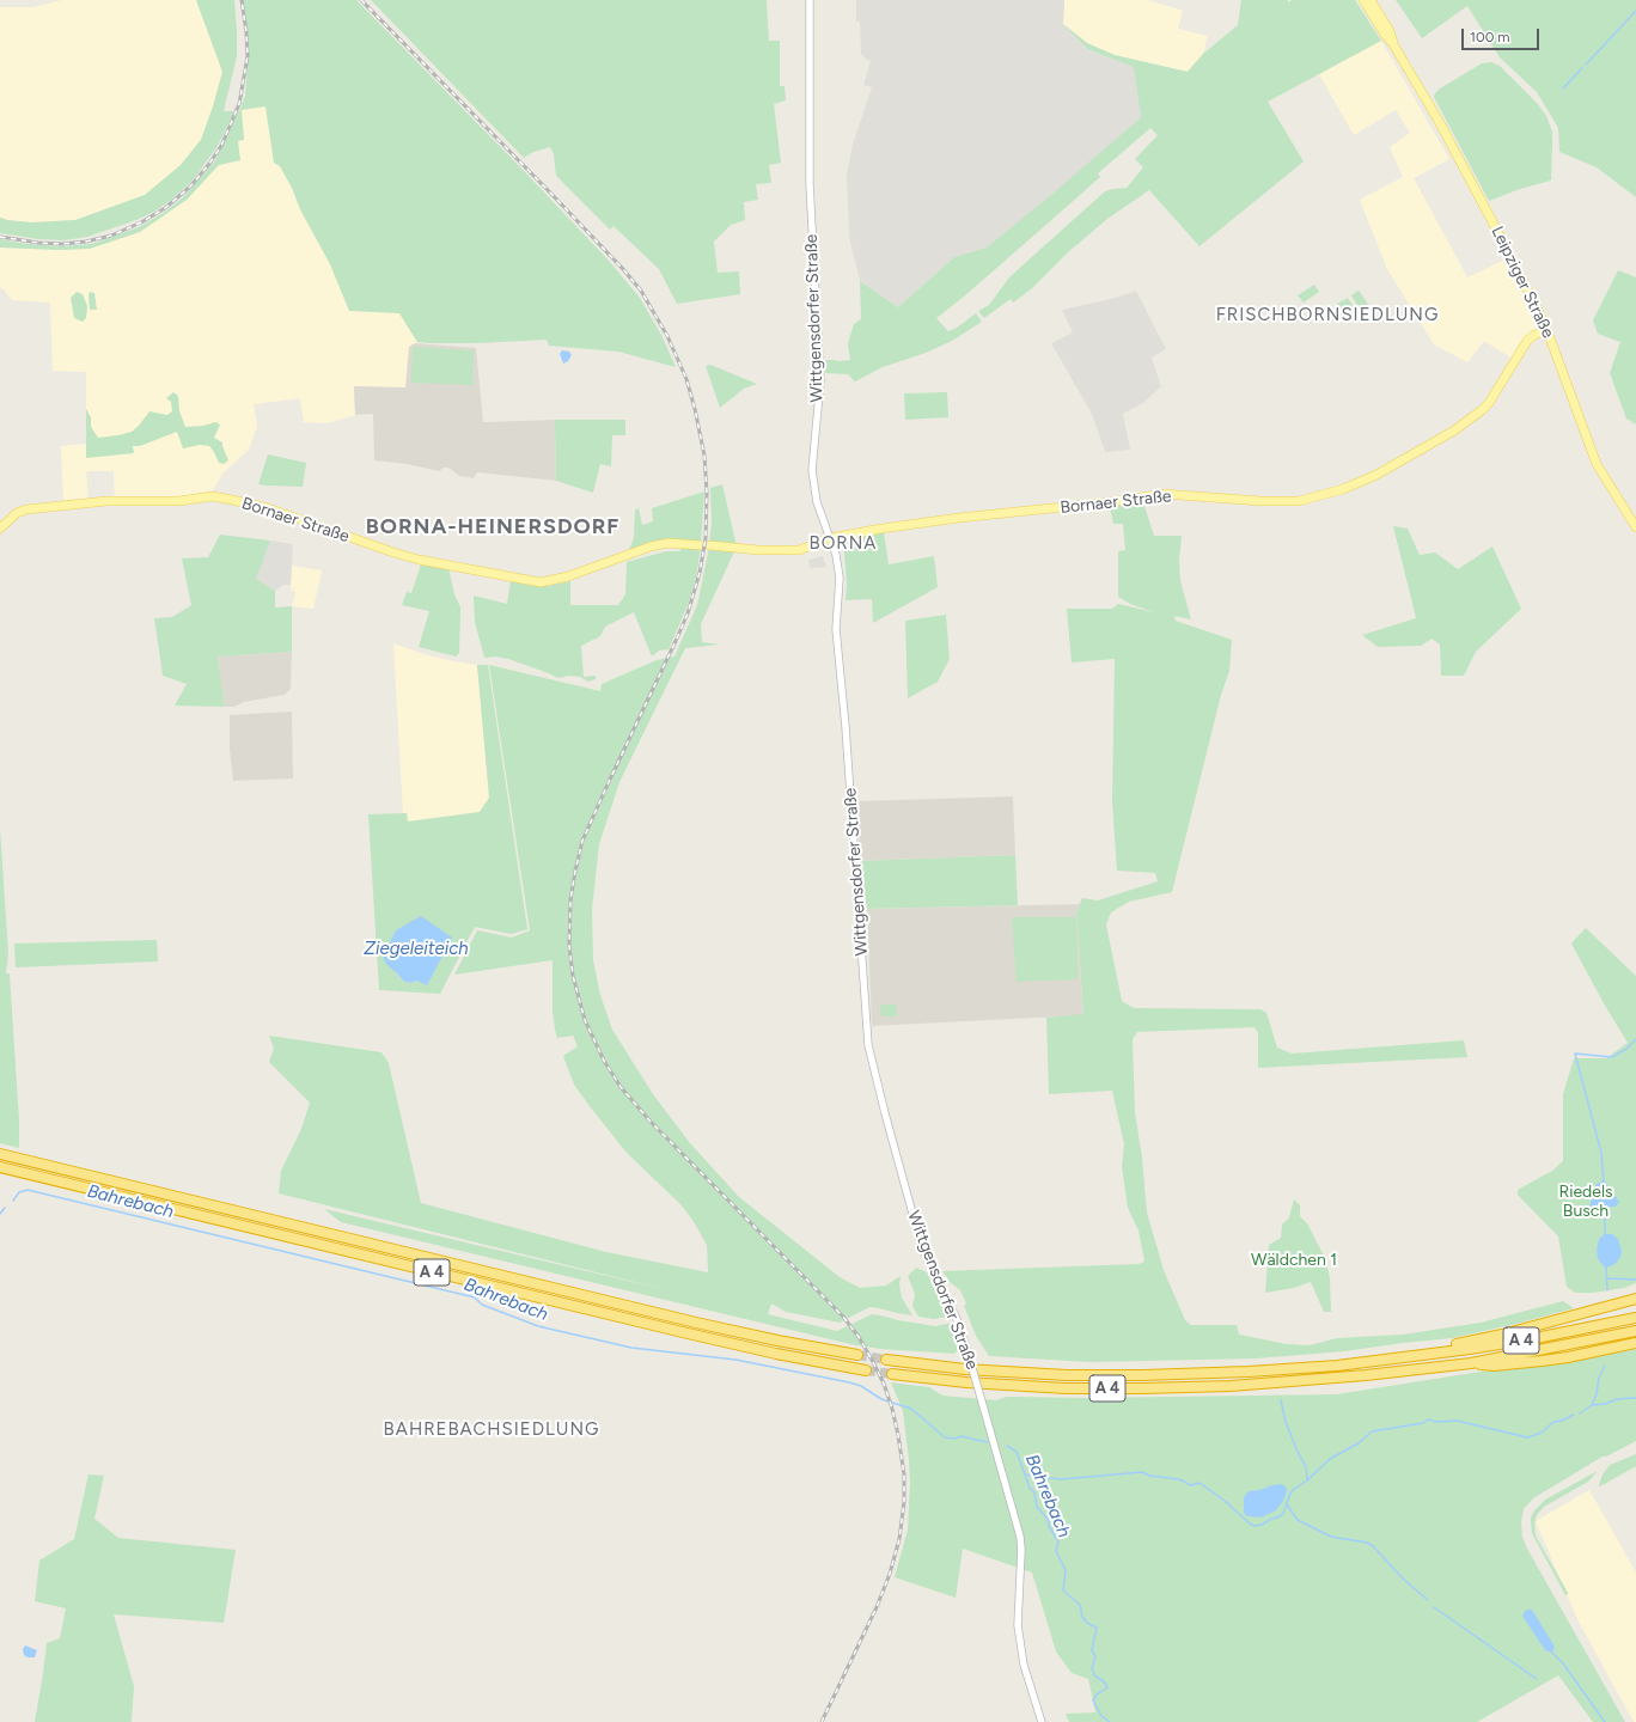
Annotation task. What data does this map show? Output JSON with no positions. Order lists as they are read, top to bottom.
{
  "streets": {
    "highway": ["A 4"],
    "main road": ["Leipziger Straße", "Bornaer Straße"],
    "street": ["Wittgensdorfer Straße"]
  },
  "crossings": [
    ["Leipziger Straße", "Bornaer Straße"],
    ["Wittgensdorfer Straße", "Bornaer Straße"]
  ],
  "districts": [
    "FRISCHBORNSIEDLUNG",
    "BORNA-HEINERSDORF",
    "BORNA",
    "BAHREBACHSIEDLUNG"
  ],
  "water": ["Ziegeleiteich", "Bahrebach"],
  "parks": ["Riedels Busch", "Wäldchen 1"],
  "scale_bar": "100 m"
}
